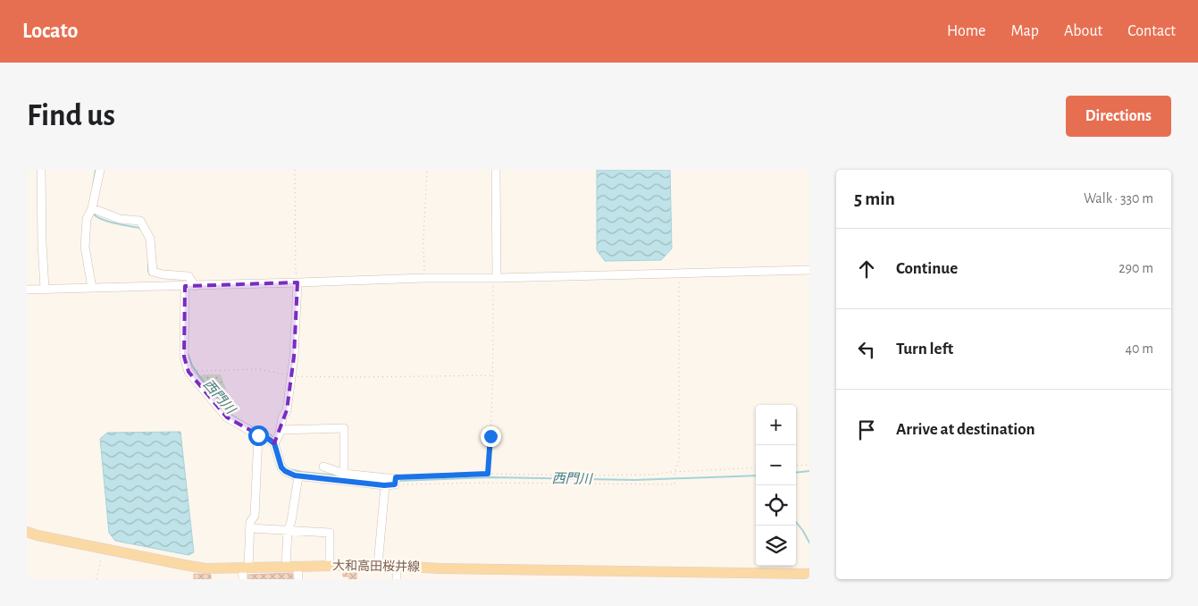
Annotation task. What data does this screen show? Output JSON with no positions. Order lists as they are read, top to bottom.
{
  "streets": {
    "main road": ["大和高田桜井線"]
  },
  "water": ["西門川"],
  "page": {
    "header": "Locato",
    "nav": [
      "Home",
      "Map",
      "About",
      "Contact"
    ],
    "buttons": "Directions",
    "title": "Find us",
    "heading": ["5 min", "Walk · 330 m"],
    "list": [
      ["Continue", "290 m"],
      ["Turn left", "40 m"],
      "Arrive at destination"
    ],
    "map_buttons": ["+", "−"]
  }
}
